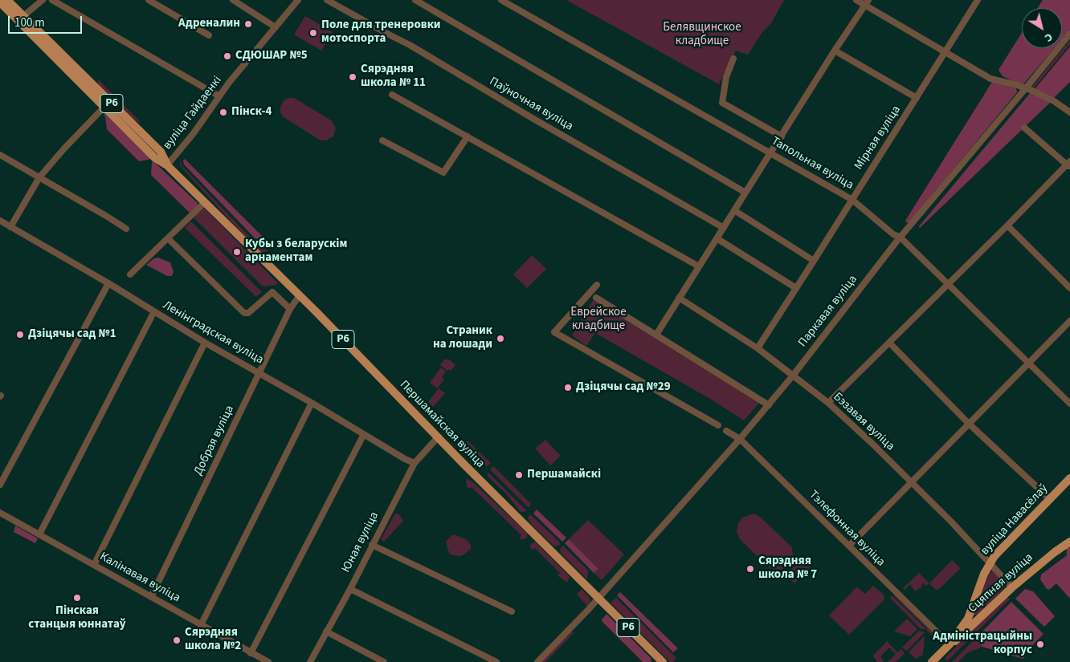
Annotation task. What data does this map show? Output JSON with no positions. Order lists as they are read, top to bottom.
{
  "streets": {
    "main road": [
      "Р6",
      "Першамайская вуліца",
      "вуліца Навасёлаў",
      "Сцяпная вуліца"
    ],
    "street": [
      "Паўночная вуліца",
      "вуліца Гайдаенкі",
      "Мірная вуліца",
      "Тапольная вуліца",
      "Паркавая вуліца",
      "Ленінградская вуліца",
      "Бэзавая вуліца",
      "Добрая вуліца",
      "Тэлефонная вуліца",
      "Юная вуліца",
      "Калінавая вуліца"
    ]
  },
  "crossings": [
    ["вуліца Гайдаенкі", "Першамайская вуліца"],
    ["Мірная вуліца", "Тапольная вуліца"],
    ["Мірная вуліца", "Бэзавая вуліца"],
    ["Тапольная вуліца", "Паркавая вуліца"],
    ["Паркавая вуліца", "Бэзавая вуліца"],
    ["Паркавая вуліца", "Першамайская вуліца"],
    ["Паркавая вуліца", "Тэлефонная вуліца"],
    ["Ленінградская вуліца", "Добрая вуліца"],
    ["Ленінградская вуліца", "Юная вуліца"],
    ["Бэзавая вуліца", "вуліца Навасёлаў"],
    ["Бэзавая вуліца", "Сцяпная вуліца"],
    ["Першамайская вуліца", "Добрая вуліца"],
    ["Першамайская вуліца", "Юная вуліца"],
    ["Добрая вуліца", "Калінавая вуліца"],
    ["вуліца Навасёлаў", "Тэлефонная вуліца"],
    ["вуліца Навасёлаў", "Сцяпная вуліца"],
    ["Тэлефонная вуліца", "Сцяпная вуліца"]
  ],
  "parks": ["Белявщинское кладбище", "Еврейское кладбище"],
  "places": [
    "Адреналин",
    "Поле для тренеровки мотоспорта",
    "СДЮШАР №5",
    "Сярэдняя школа № 11",
    "Пінск-4",
    "Кубы з беларускім арнаментам",
    "Дзіцячы сад №1",
    "Страник на лошади",
    "Дзіцячы сад №29",
    "Першамайскі",
    "Сярэдняя школа № 7",
    "Пінская станцыя юннатаў",
    "Сярэдняя школа №2",
    "Адміністрацыйны корпус"
  ],
  "scale_bar": "100 m",
  "north": "bottom right"
}
